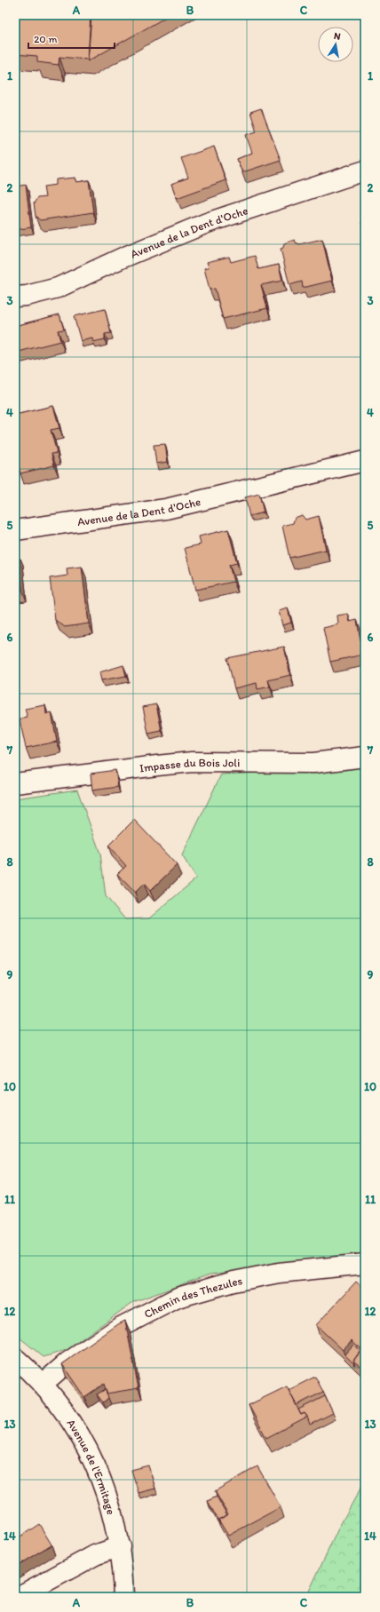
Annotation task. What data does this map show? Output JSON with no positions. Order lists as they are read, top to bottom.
{
  "streets": {
    "street": [
      "Avenue de la Dent d'Oche",
      "Impasse du Bois Joli",
      "Chemin des Thezules",
      "Avenue de l'Ermitage"
    ]
  },
  "crossings": [
    ["Chemin des Thezules", "Avenue de l'Ermitage"]
  ],
  "scale_bar": "20 m",
  "north": "top",
  "grid": {
    "columns": ["A", "B", "C"],
    "rows": [
      "1",
      "2",
      "3",
      "4",
      "5",
      "6",
      "7",
      "8",
      "9",
      "10",
      "11",
      "12",
      "13",
      "14"
    ]
  }
}
